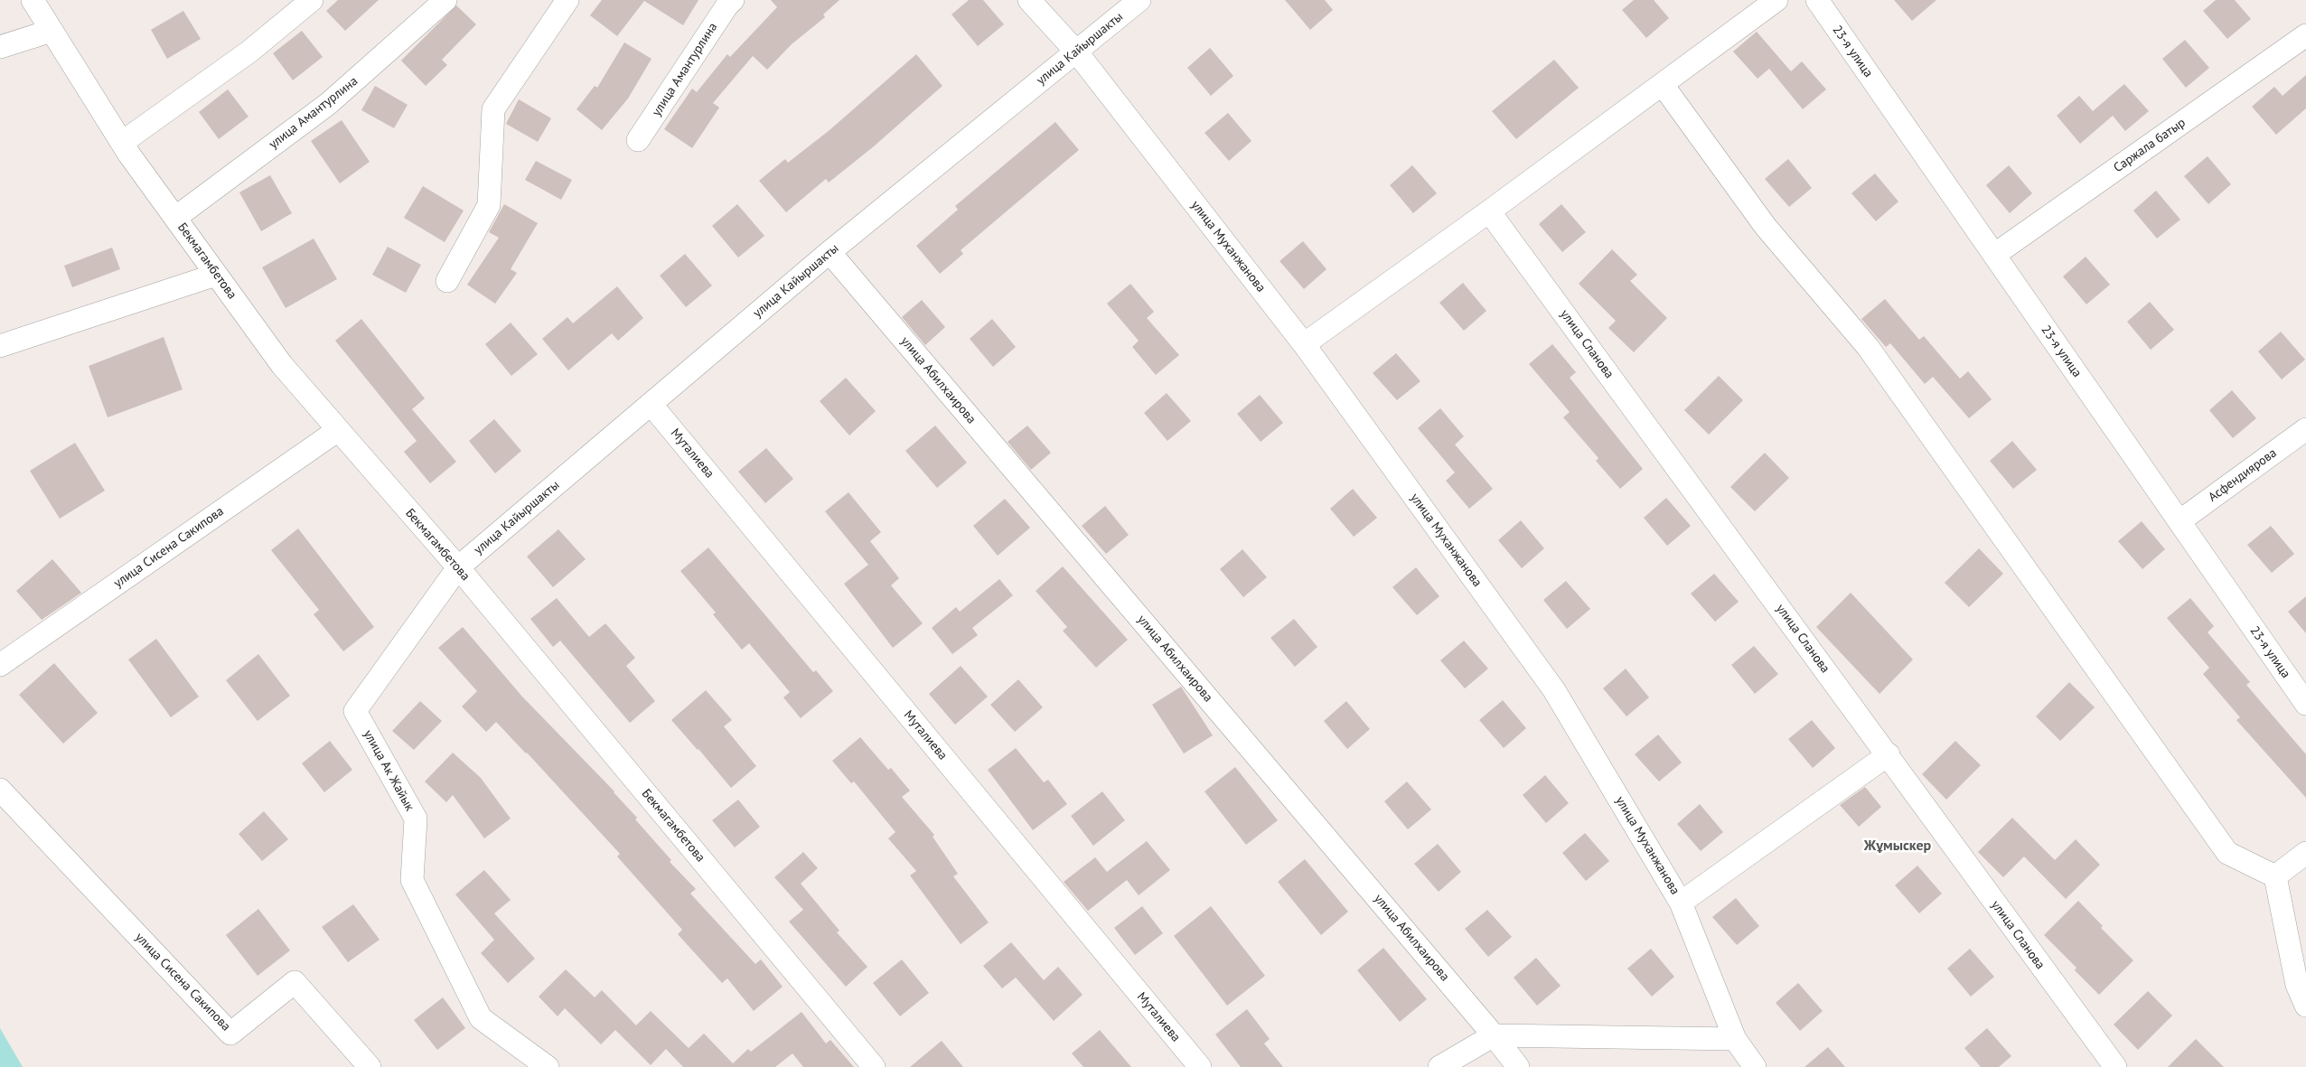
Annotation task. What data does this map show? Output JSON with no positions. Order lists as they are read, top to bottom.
{
  "streets": {
    "street": [
      "улица Кайыршакты",
      "23-я улица",
      "улица Амантурлина",
      "Саржала батыр",
      "улица Муханжанова",
      "Бекмагамбетова",
      "улица Сланова",
      "улица Абилхаирова",
      "Муталиева",
      "Асфендиярова",
      "улица Сисена Сакипова",
      "улица Ак Жайык"
    ]
  },
  "crossings": [
    ["улица Кайыршакты", "улица Муханжанова"],
    ["улица Кайыршакты", "Бекмагамбетова"],
    ["улица Кайыршакты", "улица Абилхаирова"],
    ["улица Кайыршакты", "Муталиева"],
    ["улица Кайыршакты", "улица Ак Жайык"],
    ["23-я улица", "Саржала батыр"],
    ["23-я улица", "Асфендиярова"],
    ["улица Амантурлина", "Бекмагамбетова"],
    ["Бекмагамбетова", "улица Сисена Сакипова"],
    ["Бекмагамбетова", "улица Ак Жайык"]
  ],
  "districts": ["Жұмыскер"]
}
